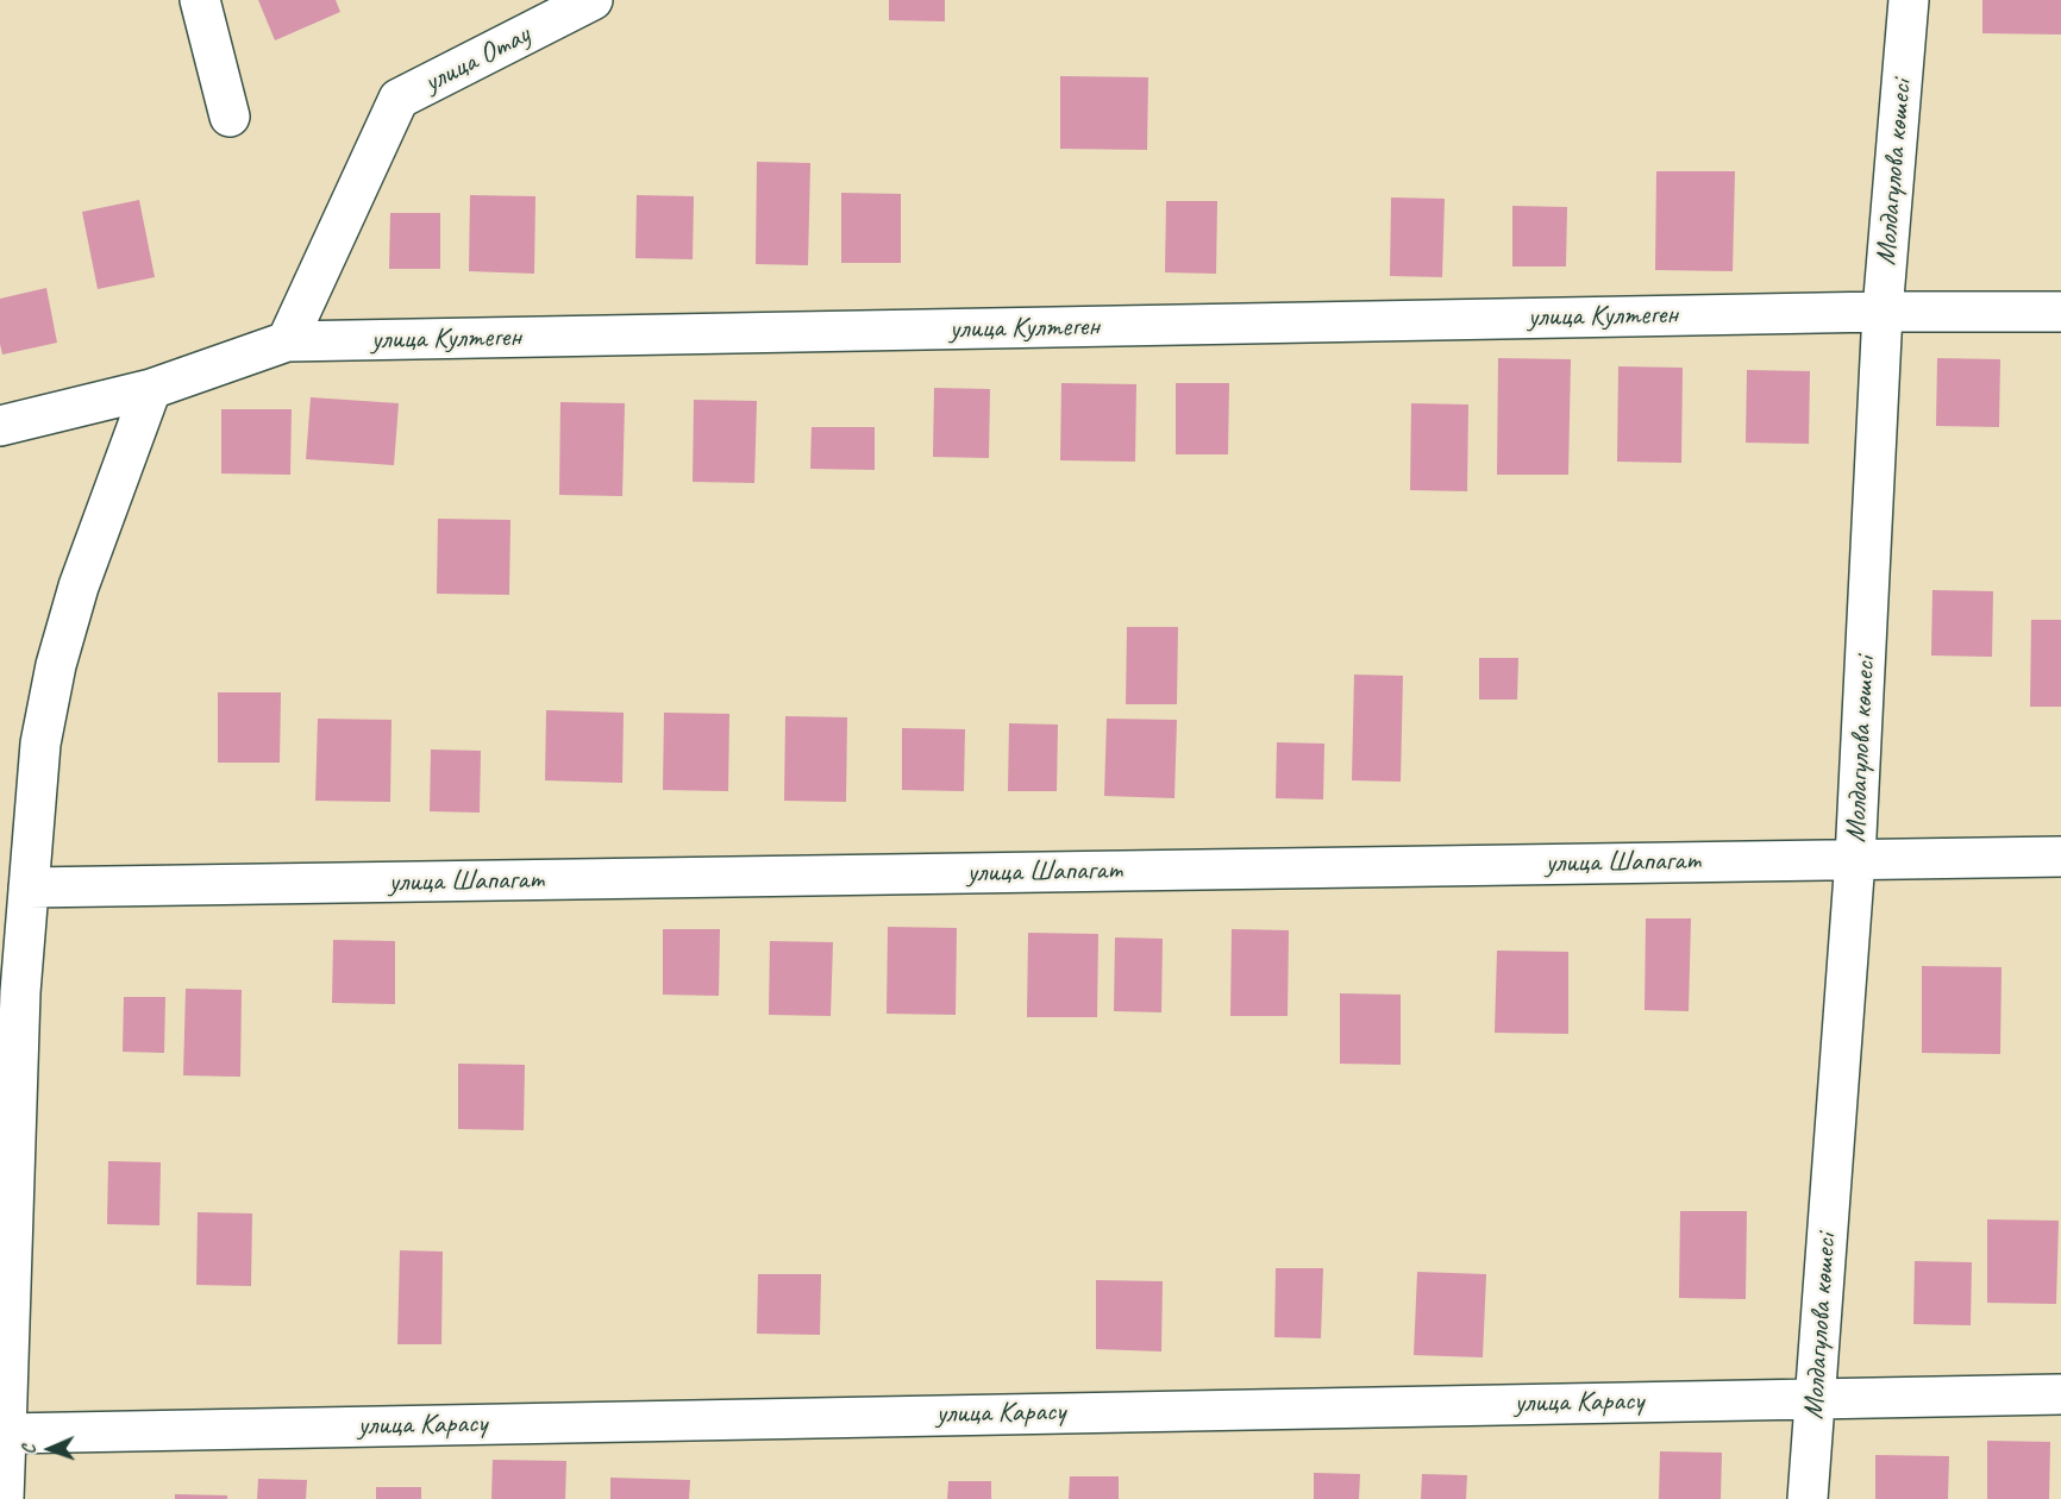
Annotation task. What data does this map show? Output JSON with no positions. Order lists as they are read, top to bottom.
{
  "streets": {
    "street": [
      "улица Отау",
      "Молдагулова көшесі",
      "улица Култеген",
      "улица Шапагат",
      "улица Карасу"
    ]
  },
  "crossings": [
    ["улица Отау", "улица Култеген"],
    ["Молдагулова көшесі", "улица Култеген"],
    ["Молдагулова көшесі", "улица Шапагат"],
    ["Молдагулова көшесі", "улица Карасу"]
  ],
  "north": "left"
}
